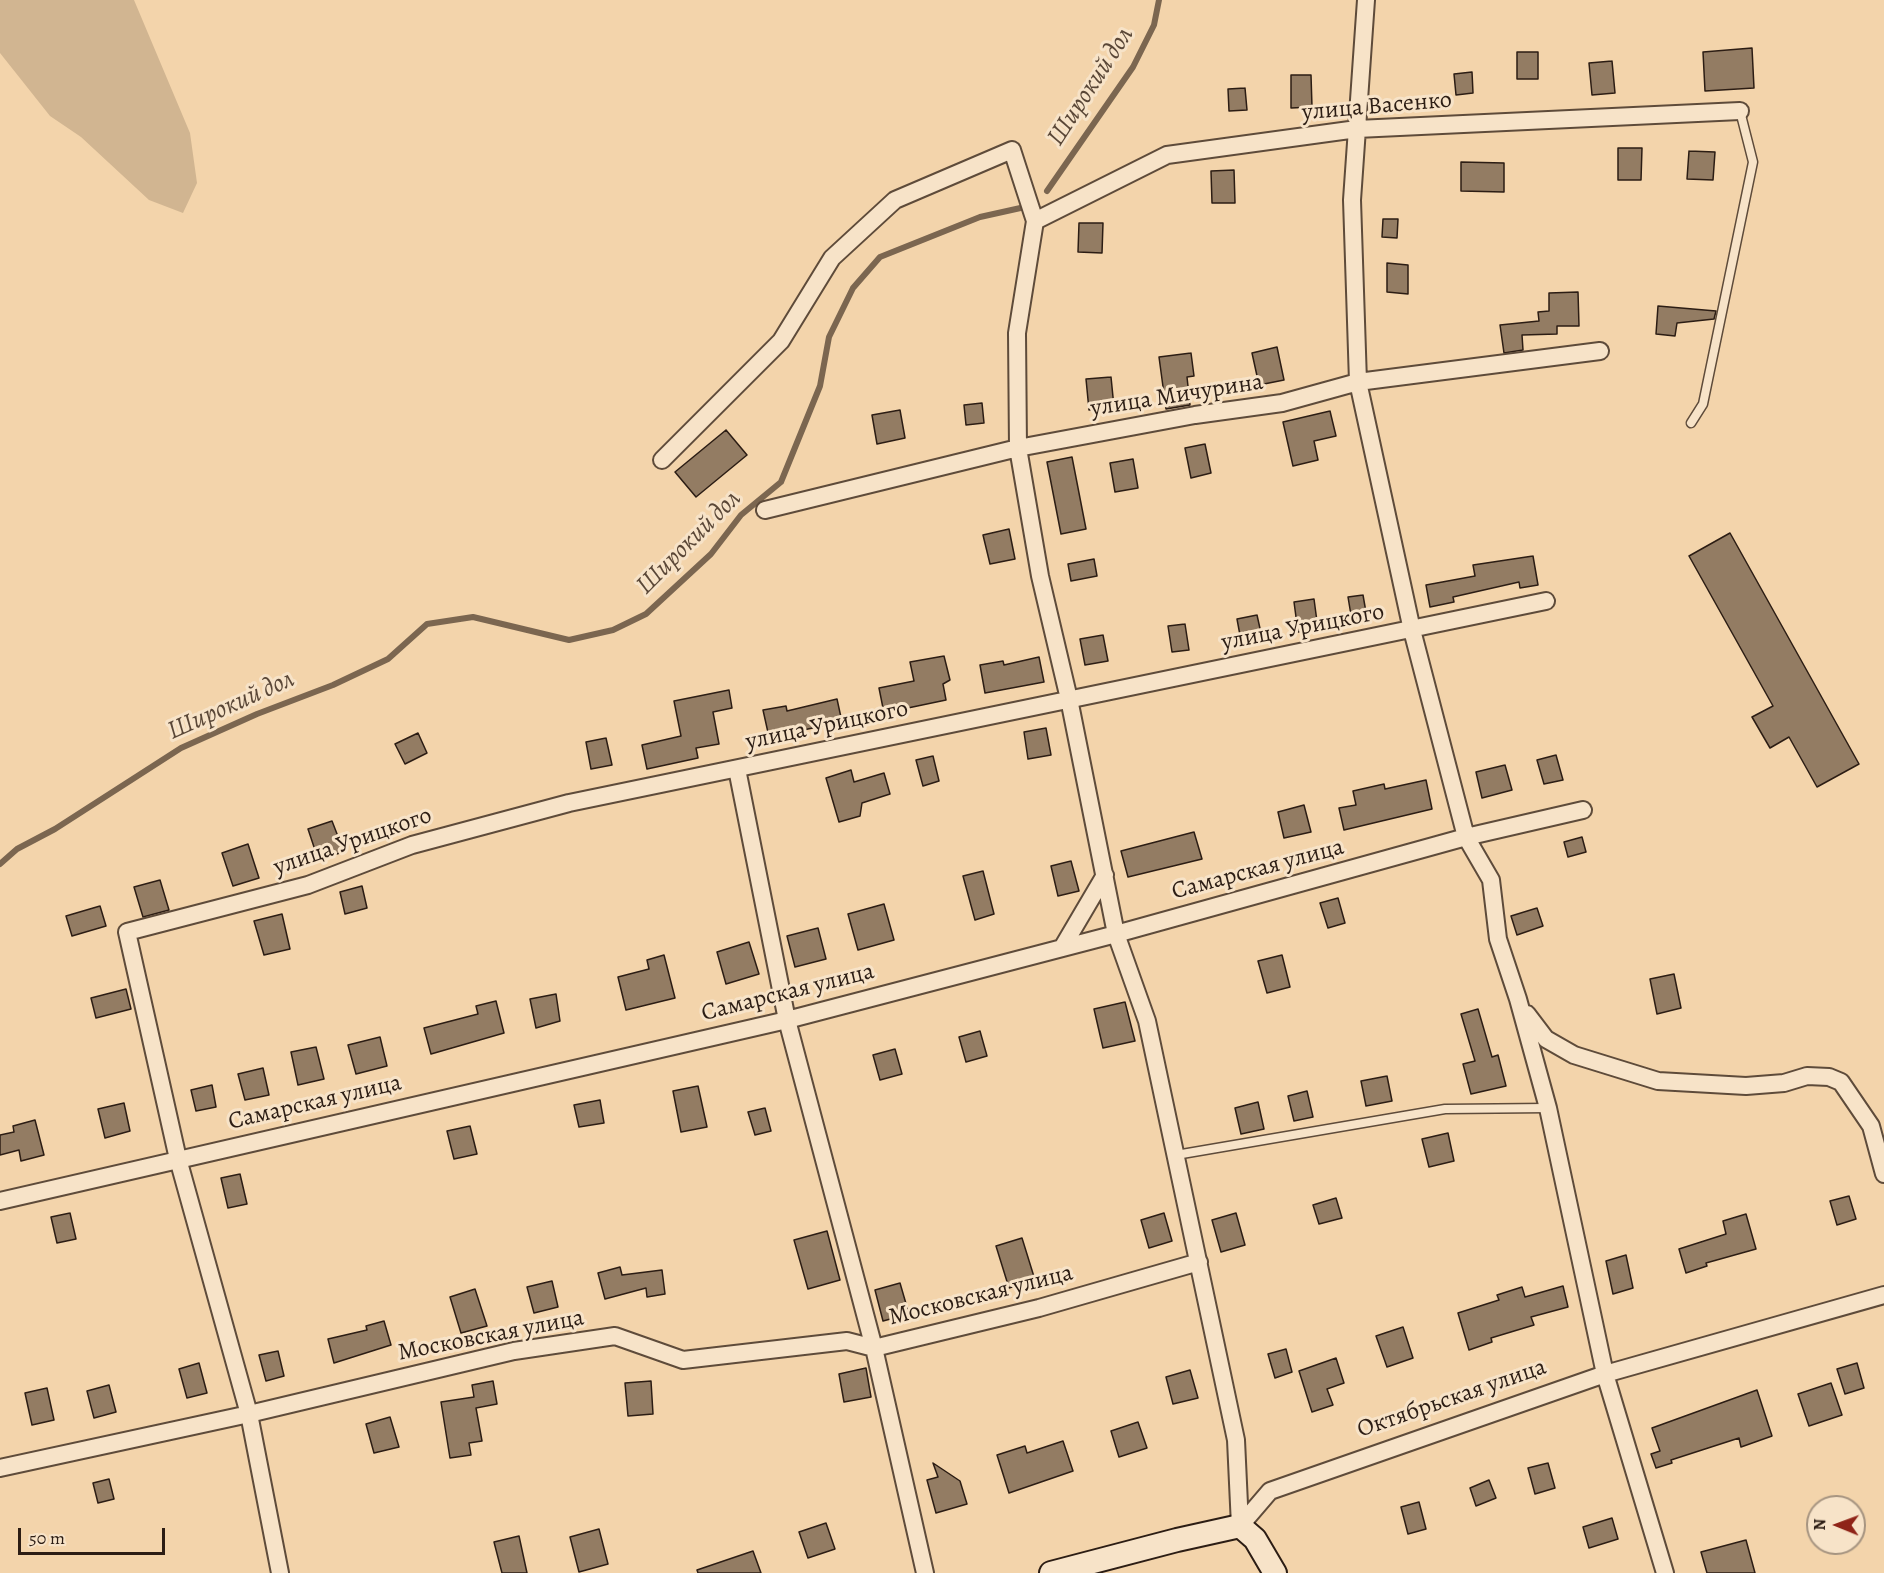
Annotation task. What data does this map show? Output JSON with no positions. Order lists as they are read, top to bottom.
{
  "streets": {
    "street": [
      "улица Васенко",
      "улица Мичурина",
      "улица Урицкого",
      "Самарская улица",
      "Московская улица",
      "Октябрьская улица"
    ]
  },
  "crossings": [
    ["улица Урицкого", "Самарская улица"]
  ],
  "water": ["Широкий дол"],
  "scale_bar": "50 m",
  "north": "left"
}
